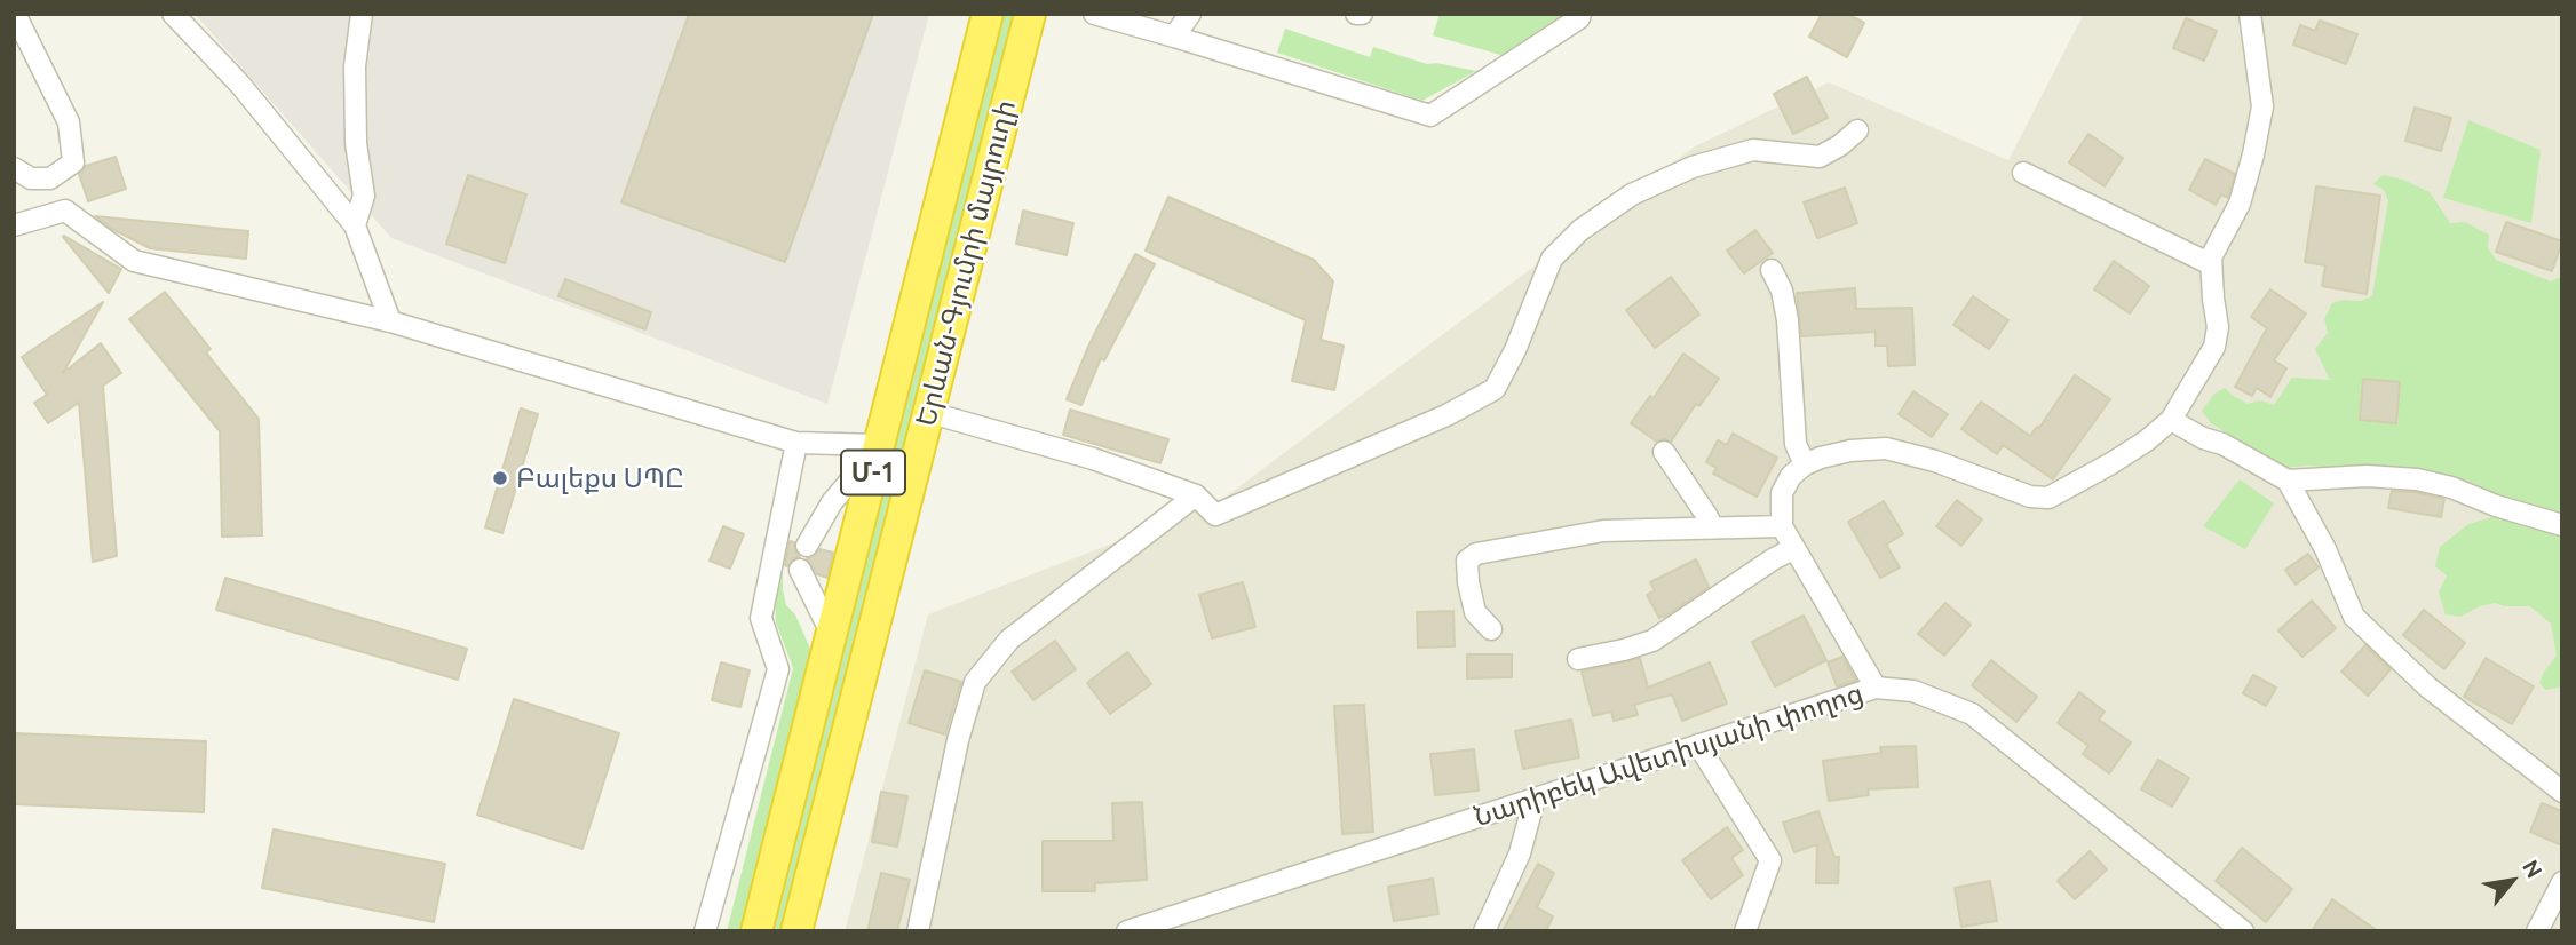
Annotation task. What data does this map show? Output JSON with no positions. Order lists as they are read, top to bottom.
{
  "streets": {
    "highway": ["Երևան-Գյումրի մայրուղի", "Մ-1"],
    "street": ["Նարիբեկ Ավետիսյանի փողոց"]
  },
  "places": ["Բալեքս ՍՊԸ"],
  "north": "top right"
}
